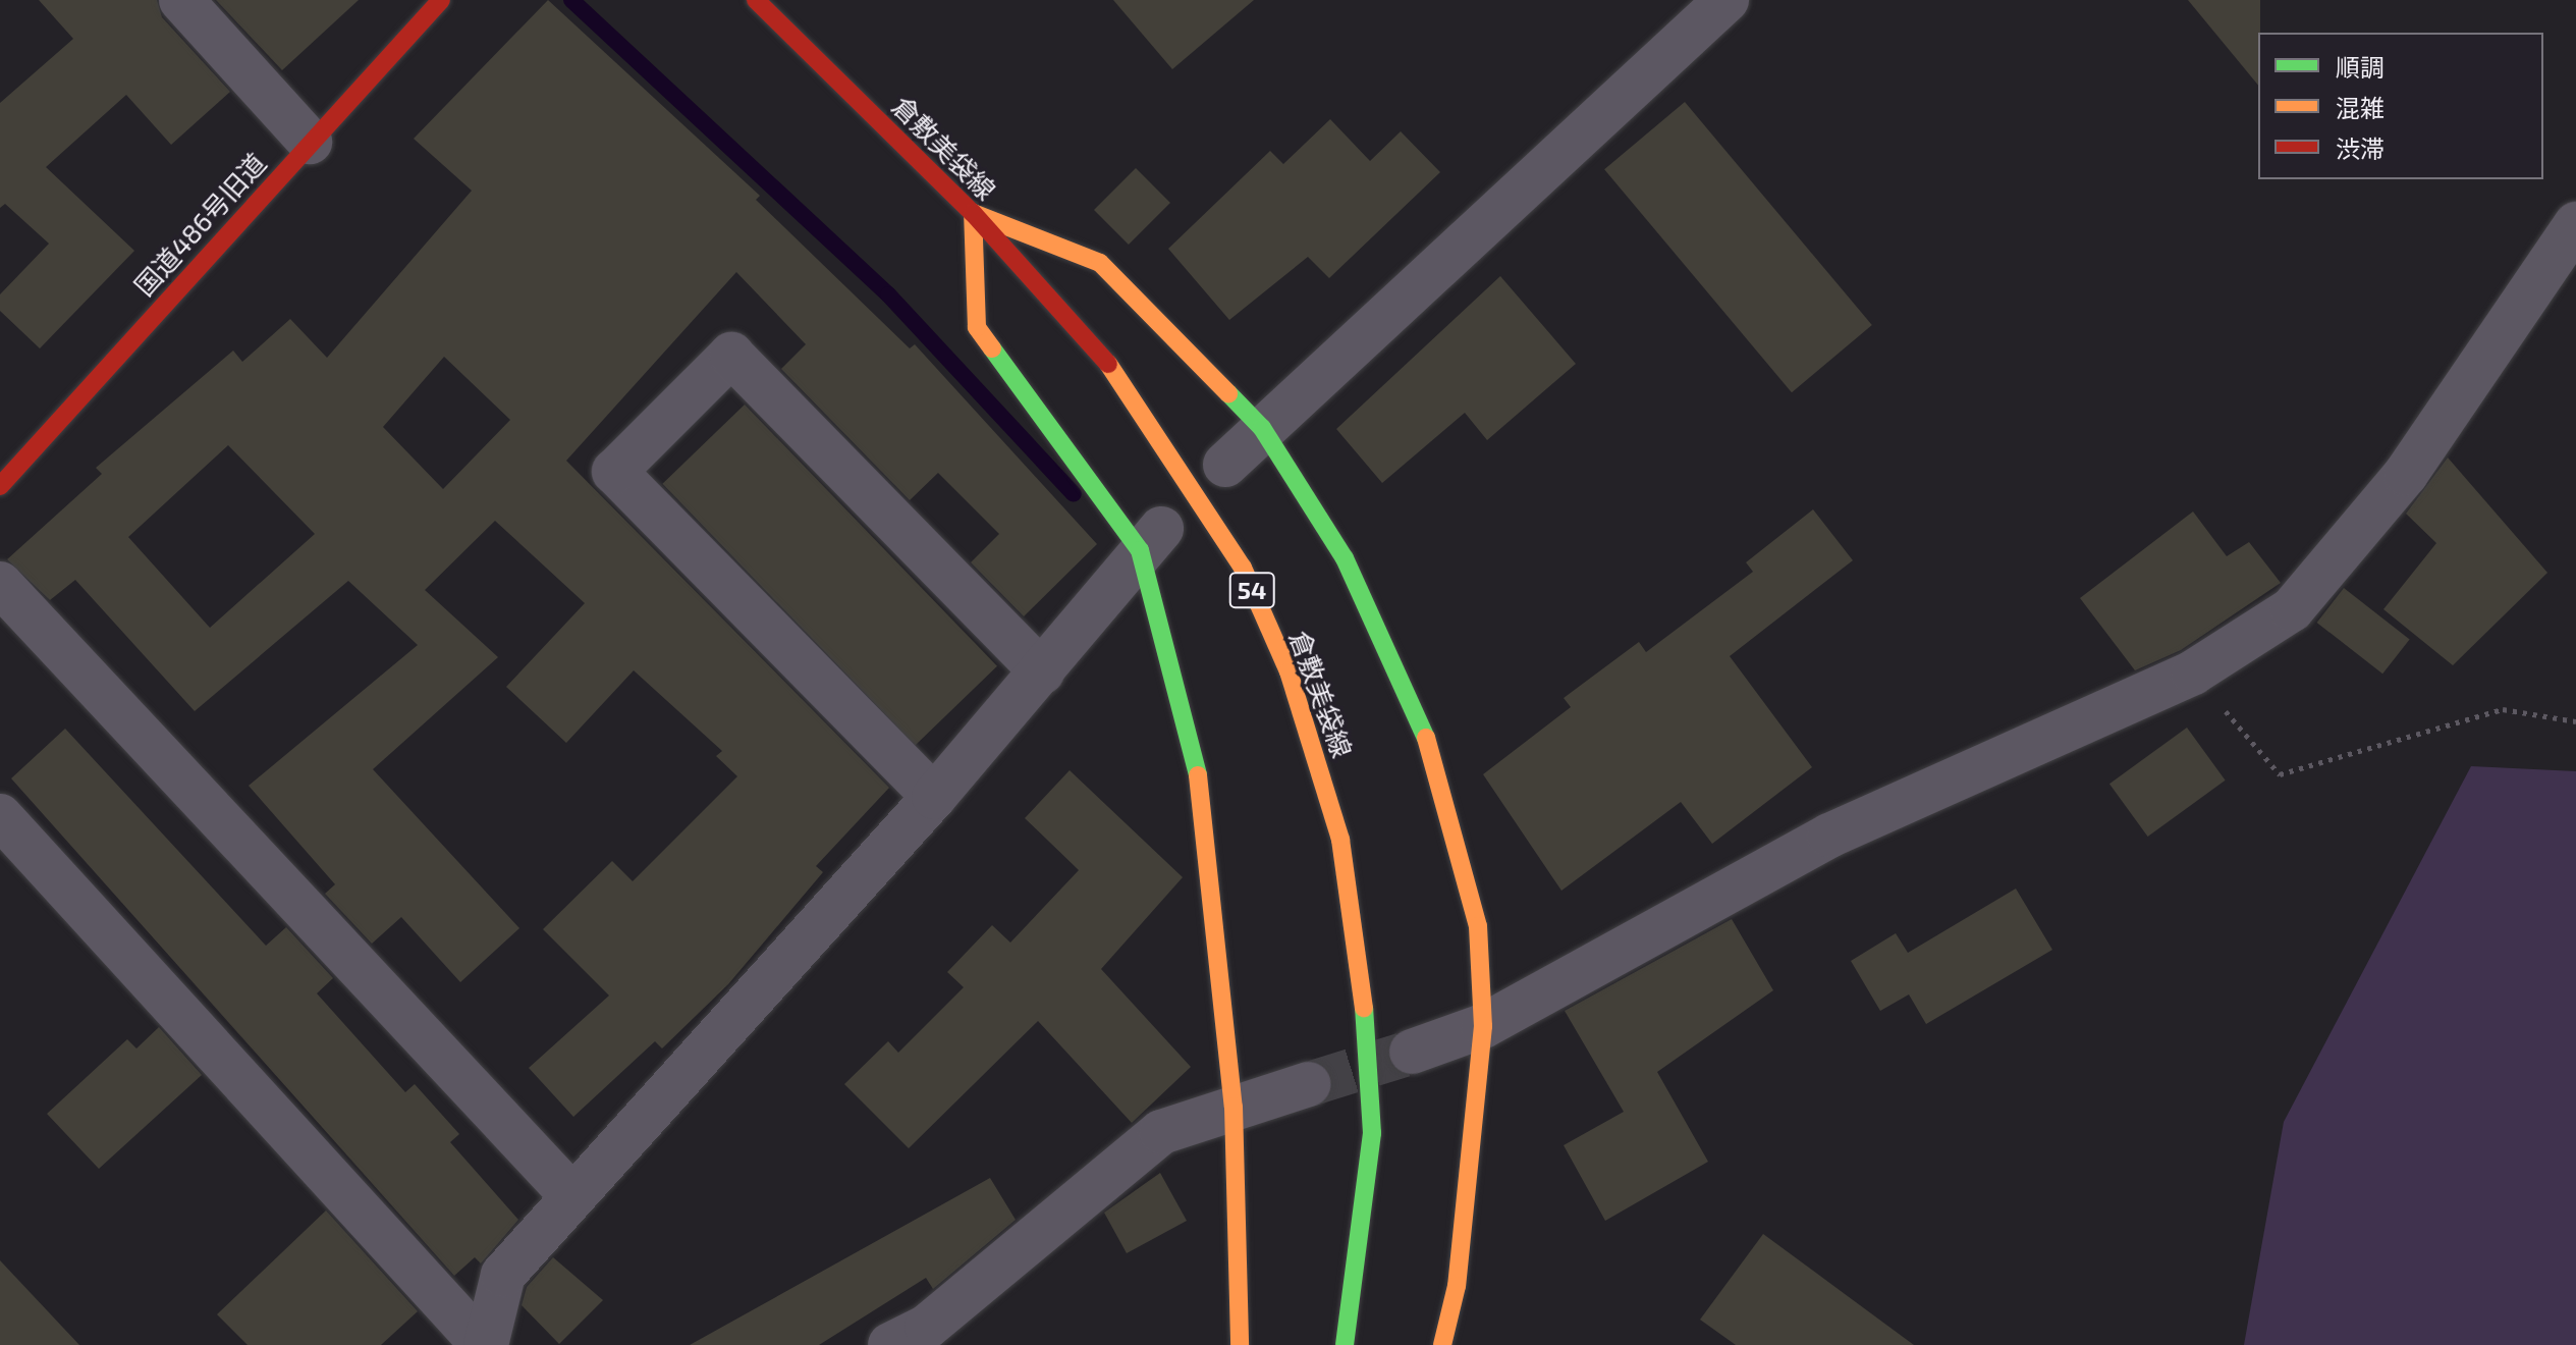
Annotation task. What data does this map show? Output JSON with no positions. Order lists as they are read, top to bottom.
{
  "streets": {
    "street": ["倉敷美袋線", "国道486号旧道", "54"]
  },
  "legend": ["順調", "混雑", "渋滞"]
}
